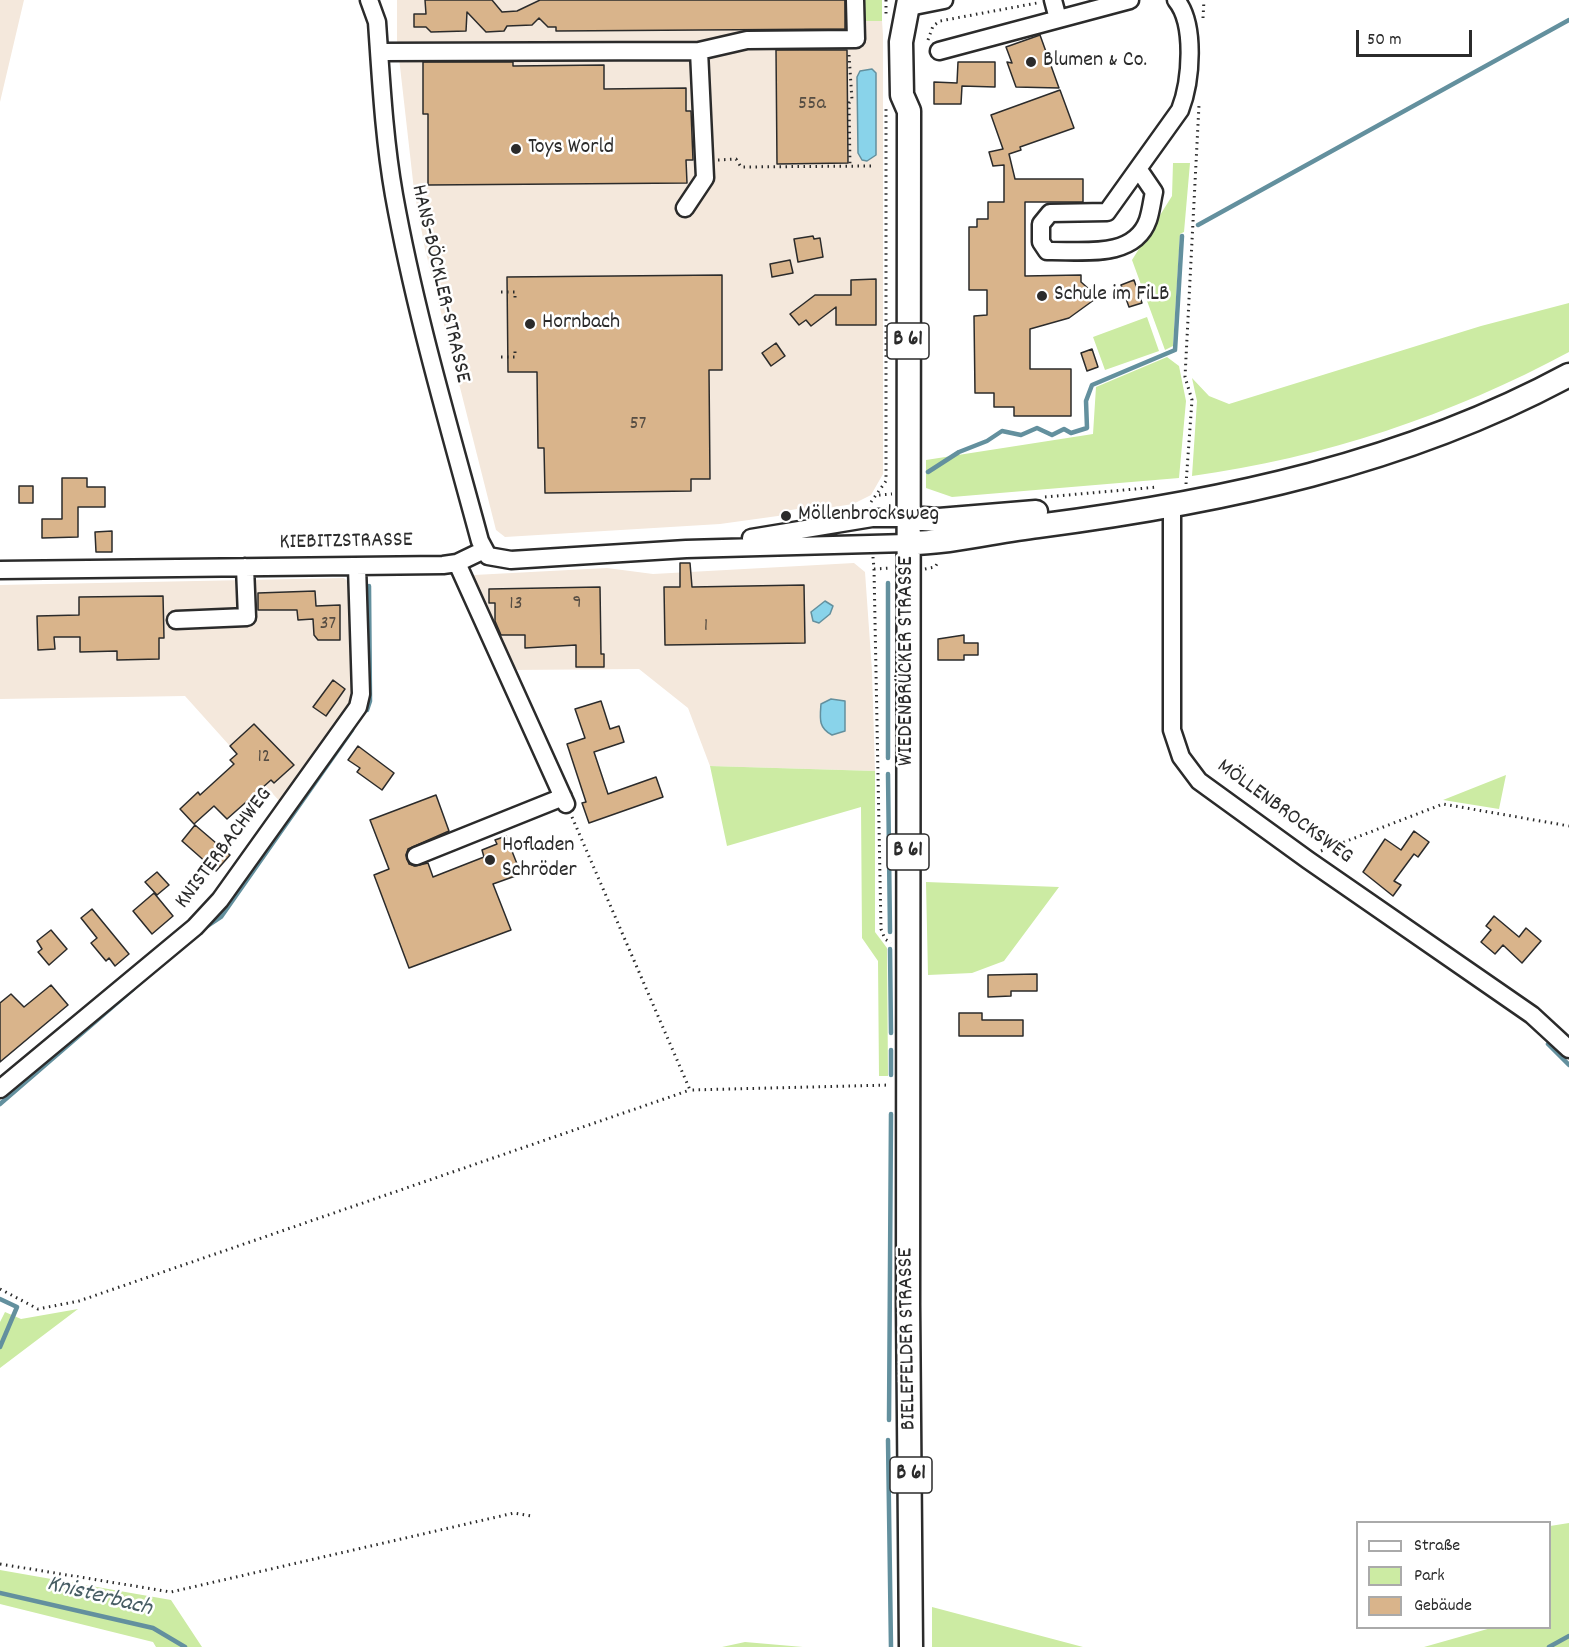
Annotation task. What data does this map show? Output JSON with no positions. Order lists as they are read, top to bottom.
{
  "streets": {
    "main road": ["B 61", "WIEDENBRÜCKER STRASSE", "BIELEFELDER STRASSE"],
    "street": [
      "HANS-BÖCKLER-STRASSE",
      "KIEBITZSTRASSE",
      "MÖLLENBROCKSWEG",
      "KNISTERBACHWEG"
    ]
  },
  "crossings": [
    ["HANS-BÖCKLER-STRASSE", "KIEBITZSTRASSE"],
    ["KIEBITZSTRASSE", "KNISTERBACHWEG"],
    ["WIEDENBRÜCKER STRASSE", "BIELEFELDER STRASSE"]
  ],
  "water": ["Knisterbach"],
  "places": [
    "Blumen & Co.",
    "Toys World",
    "Schule im FiLB",
    "Hornbach",
    "Möllenbrocksweg",
    "Hofladen Schröder"
  ],
  "house_numbers": [
    "55a",
    "57",
    "9",
    "13",
    "37",
    "1",
    "12"
  ],
  "legend": ["Straße", "Park", "Gebäude"],
  "scale_bar": "50 m"
}
